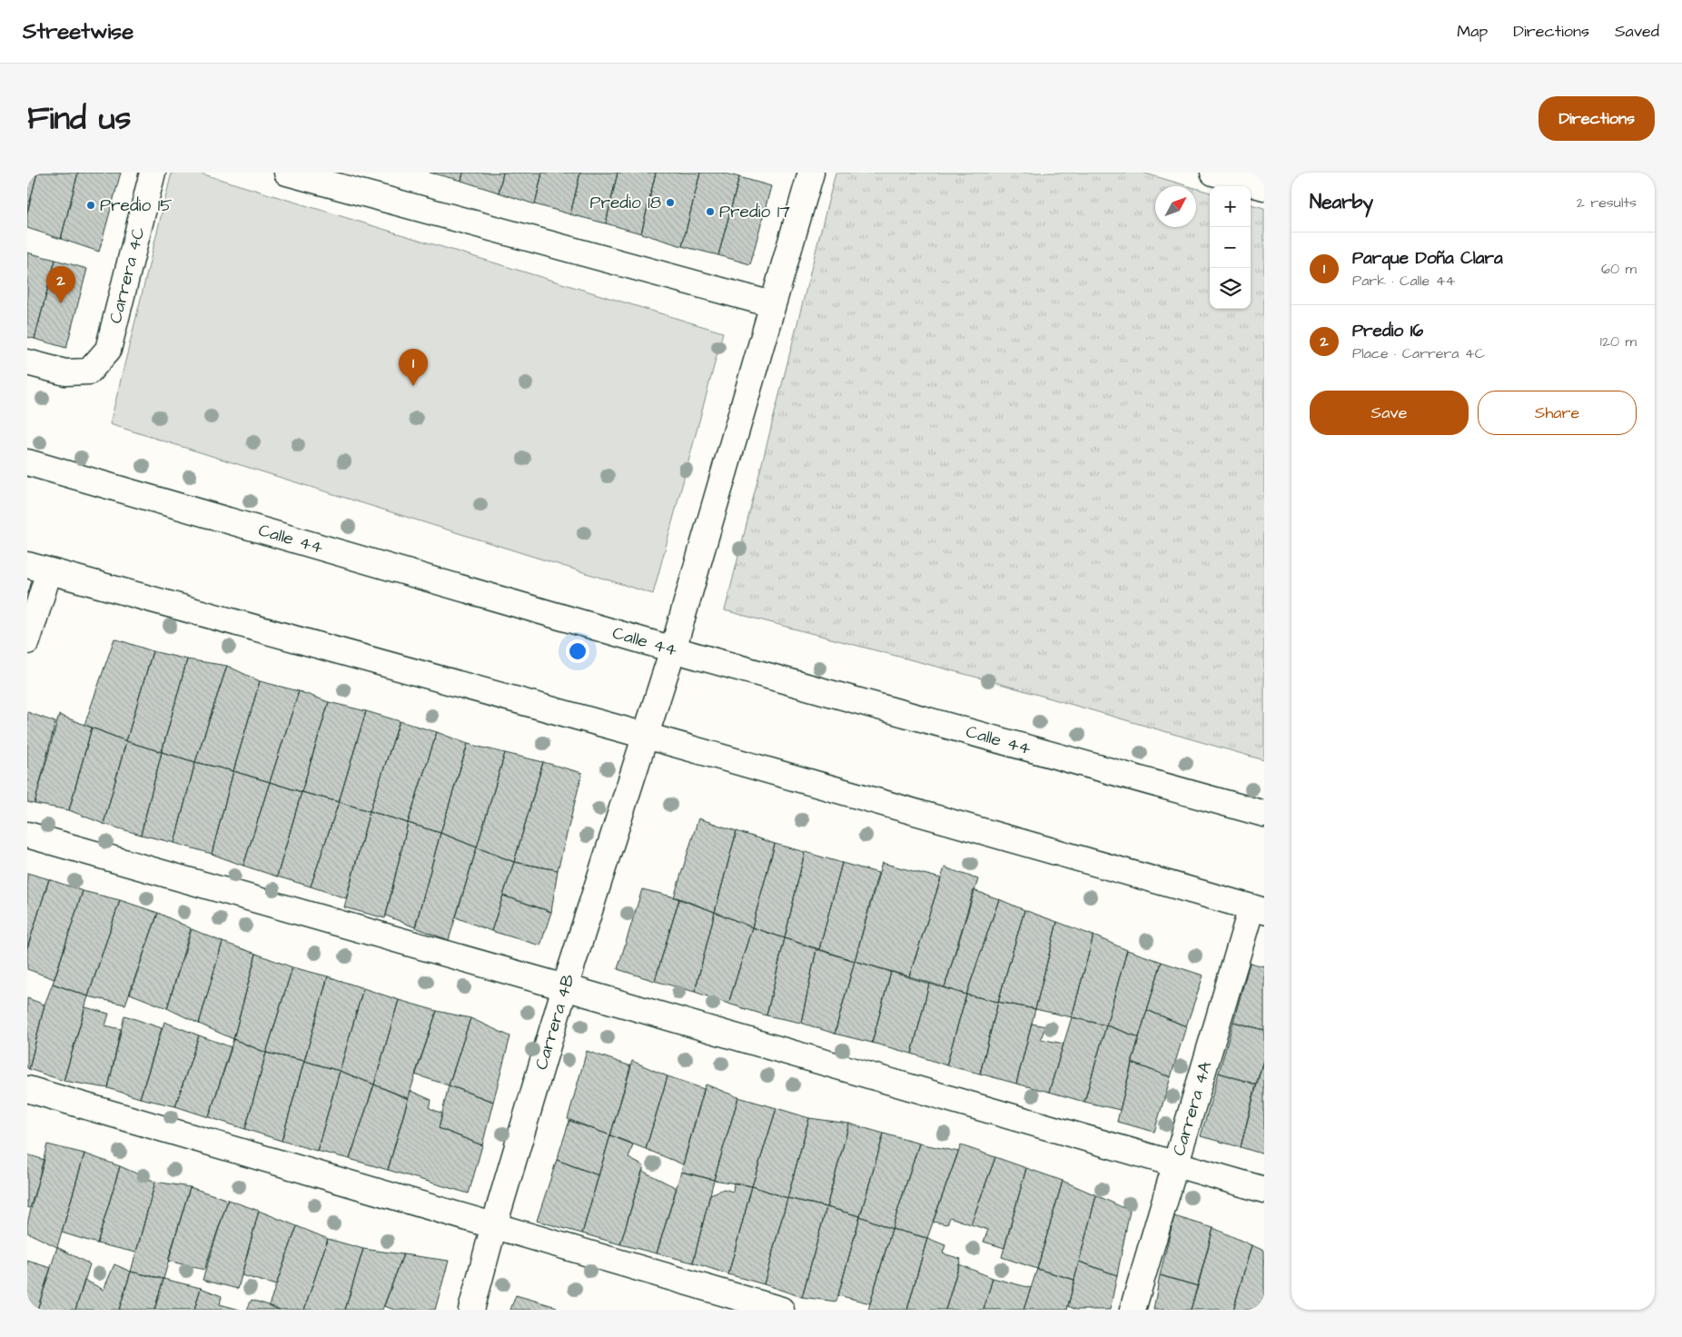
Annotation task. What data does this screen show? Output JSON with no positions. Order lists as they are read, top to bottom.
{
  "streets": {
    "street": [
      "Carrera 4C",
      "Calle 44",
      "Carrera 4B",
      "Carrera 4A"
    ]
  },
  "crossings": [
    ["Calle 44", "Carrera 4B"]
  ],
  "places": ["Predio 18", "Predio 15", "Predio 17"],
  "north": "top right",
  "page": {
    "header": "Streetwise",
    "nav": ["Map", "Directions", "Saved"],
    "title": "Find us",
    "buttons": [
      "Directions",
      ["Save", "Share"]
    ],
    "heading": ["Nearby", "2 results"],
    "map_buttons": ["+", "−"],
    "list": [
      {
        "mark": "1",
        "name": "Parque Doña Clara",
        "note": "Park · Calle 44",
        "value": "60 m"
      },
      {
        "mark": "2",
        "name": "Predio 16",
        "note": "Place · Carrera 4C",
        "value": "120 m"
      }
    ],
    "pins": ["2", "1"]
  }
}
